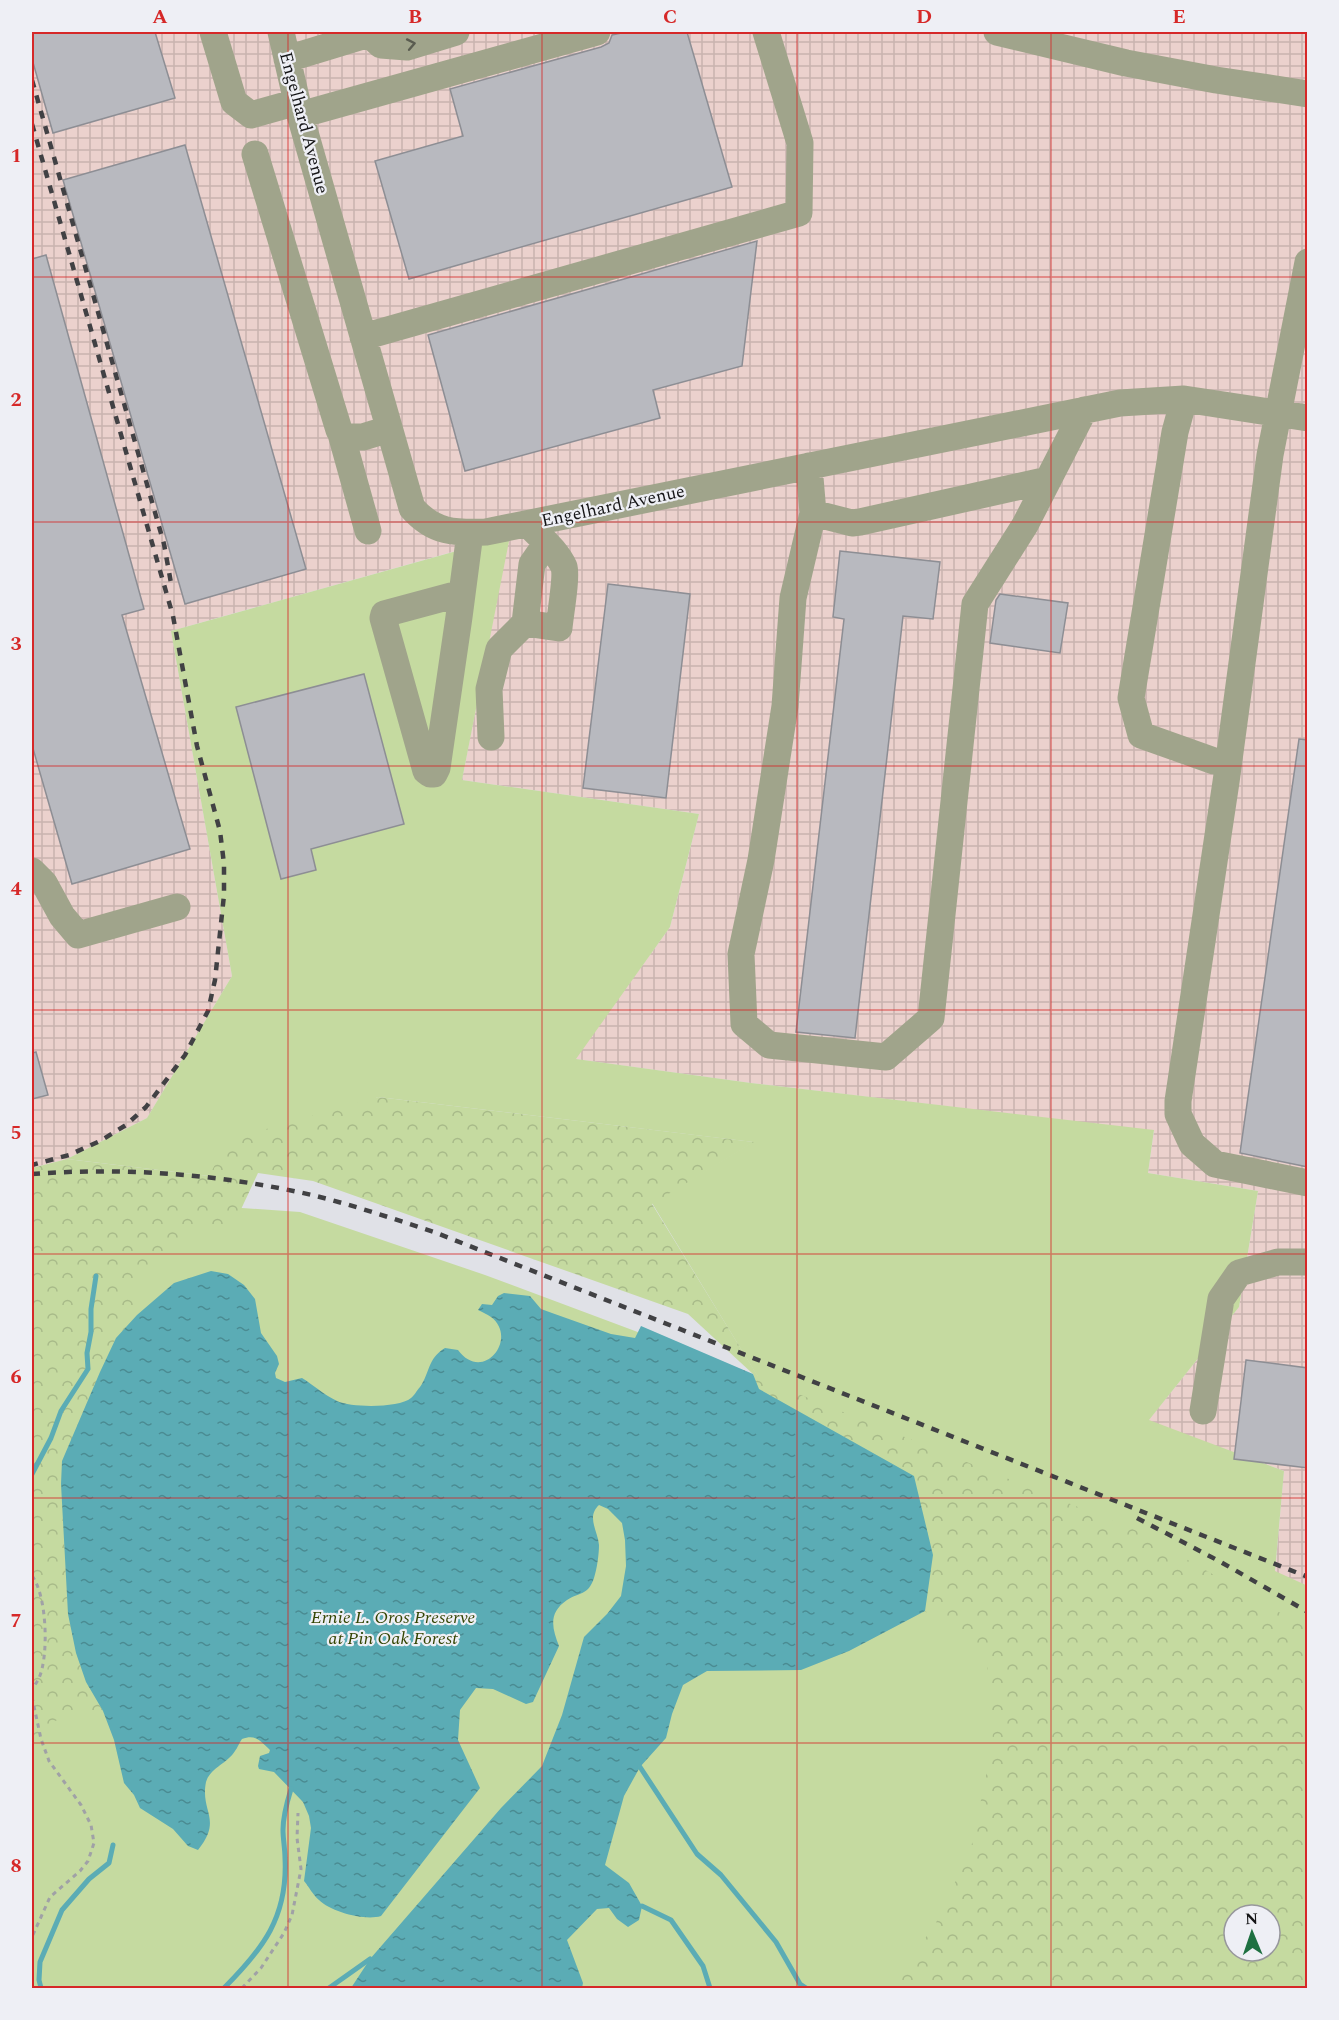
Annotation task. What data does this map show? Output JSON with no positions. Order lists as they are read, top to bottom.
{
  "streets": {
    "street": ["Engelhard Avenue"]
  },
  "parks": ["Ernie L. Oros Preserve at Pin Oak Forest"],
  "north": "top",
  "grid": {
    "columns": [
      "A",
      "B",
      "C",
      "D",
      "E"
    ],
    "rows": [
      "1",
      "2",
      "3",
      "4",
      "5",
      "6",
      "7",
      "8"
    ]
  }
}
